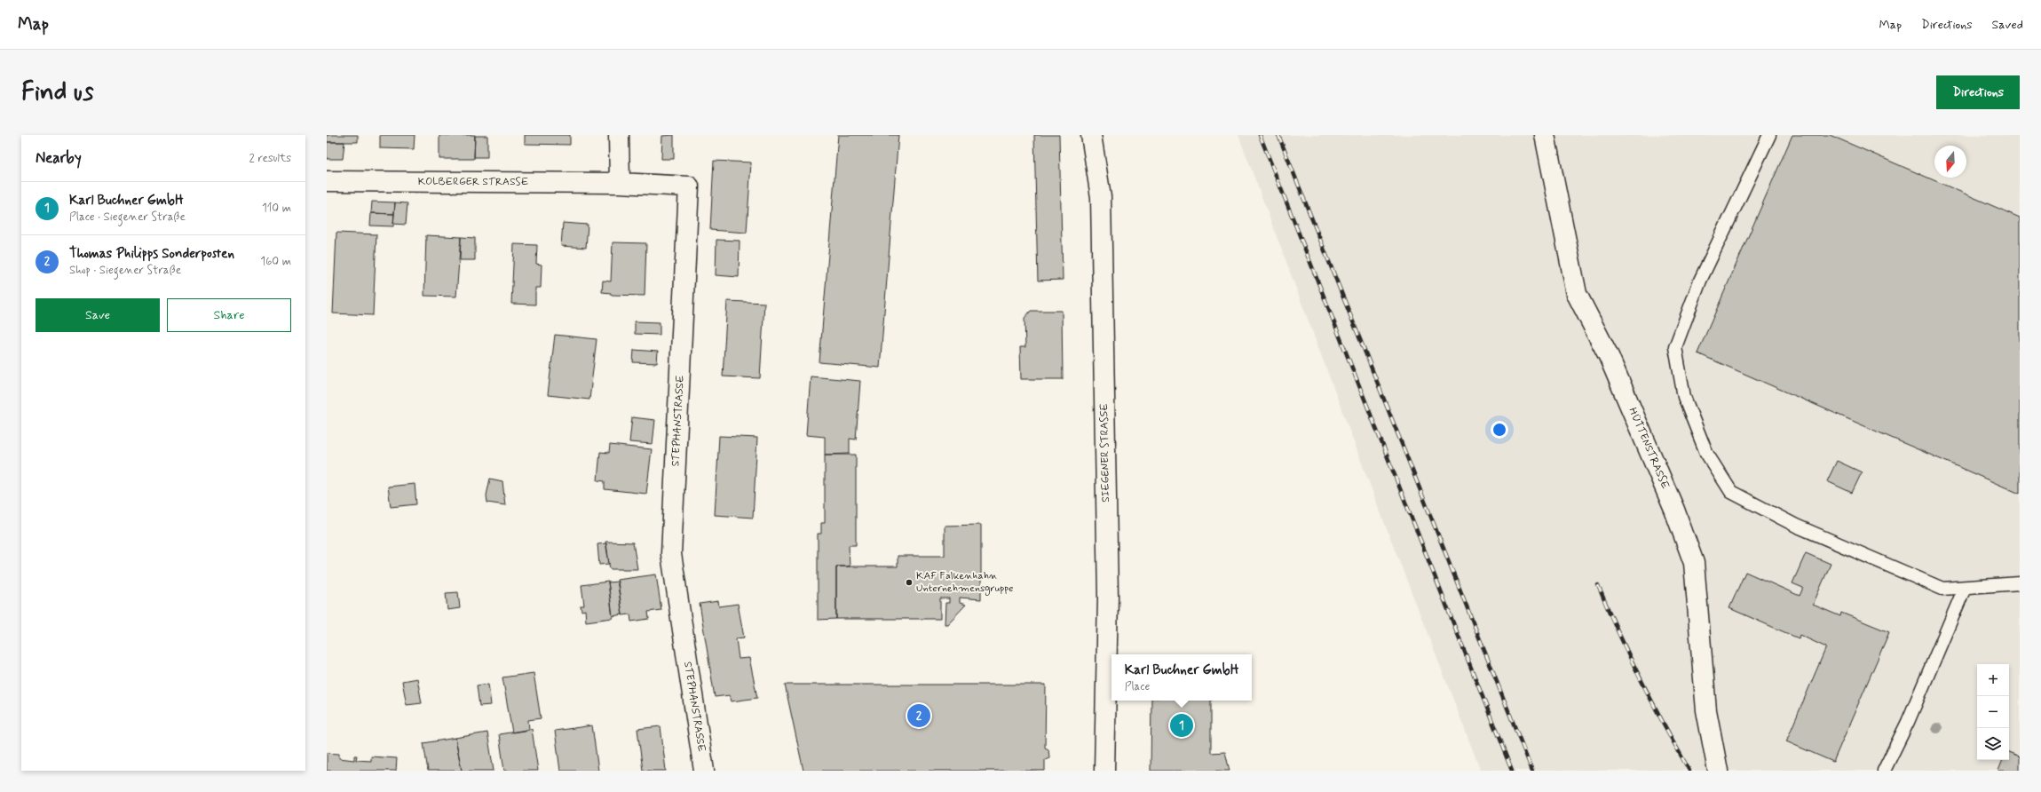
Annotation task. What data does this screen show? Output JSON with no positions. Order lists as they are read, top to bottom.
{
  "streets": {
    "street": [
      "KOLBERGER STRASSE",
      "STEPHANSTRASSE",
      "HÜTTENSTRASSE",
      "SIEGENER STRASSE"
    ]
  },
  "crossings": [
    ["KOLBERGER STRASSE", "STEPHANSTRASSE"]
  ],
  "places": ["KAF Falkenhahn Unternehmensgruppe"],
  "north": "bottom",
  "page": {
    "header": "Map",
    "nav": ["Map", "Directions", "Saved"],
    "buttons": [
      "Directions",
      ["Save", "Share"]
    ],
    "title": "Find us",
    "heading": ["Nearby", "2 results"],
    "list": [
      {
        "mark": "1",
        "name": "Karl Buchner GmbH",
        "note": "Place · Siegener Straße",
        "value": "110 m"
      },
      {
        "mark": "2",
        "name": "Thomas Philipps Sonderposten",
        "note": "Shop · Siegener Straße",
        "value": "160 m"
      }
    ],
    "popup": ["Karl Buchner GmbH", "Place"],
    "map_buttons": ["+", "−"],
    "pins": ["2", "1"]
  }
}
